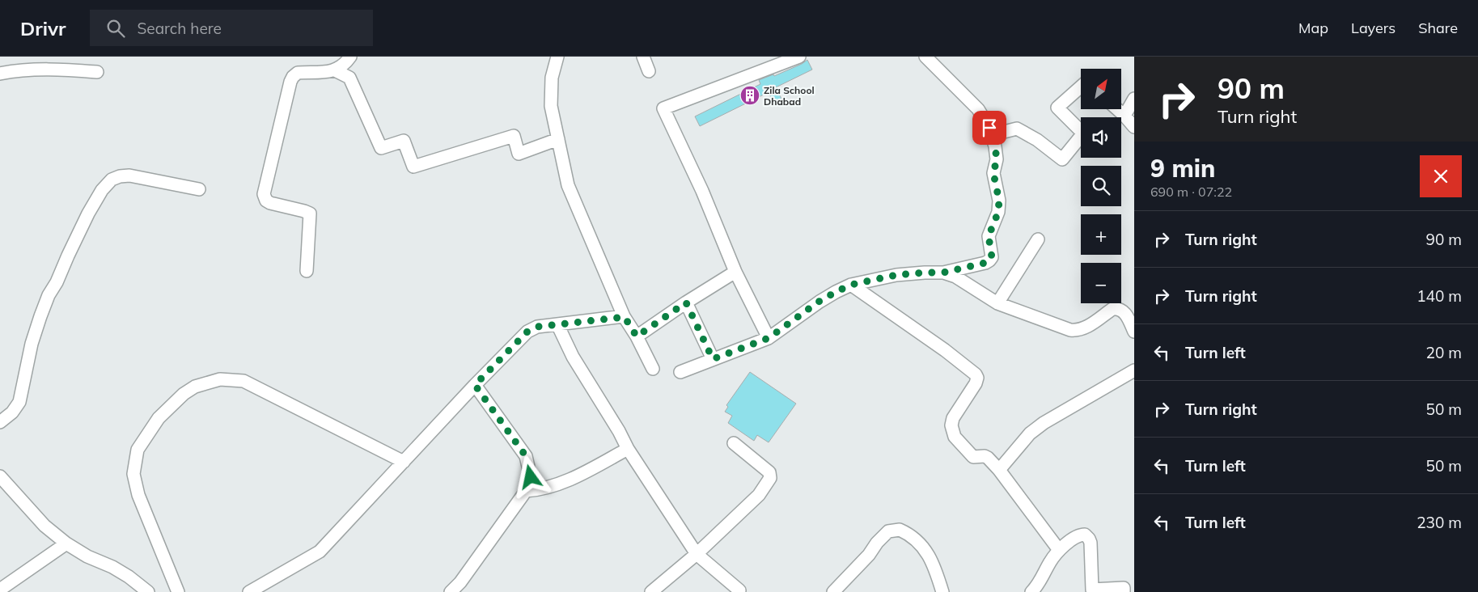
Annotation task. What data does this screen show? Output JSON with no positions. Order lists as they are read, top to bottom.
{
  "places": {
    "building": ["Zila School Dhabad"]
  },
  "north": "top right",
  "page": {
    "header": "Drivr",
    "search": "Search here",
    "nav": ["Map", "Layers", "Share"],
    "turn": ["90 m", "Turn right"],
    "map_buttons": ["+", "−"],
    "heading": ["9 min", "690 m · 07:22"],
    "list": [
      {
        "name": "Turn right",
        "value": "90 m"
      },
      {
        "name": "Turn right",
        "value": "140 m"
      },
      {
        "name": "Turn left",
        "value": "20 m"
      },
      {
        "name": "Turn right",
        "value": "50 m"
      },
      {
        "name": "Turn left",
        "value": "50 m"
      },
      {
        "name": "Turn left",
        "value": "230 m"
      }
    ]
  }
}
